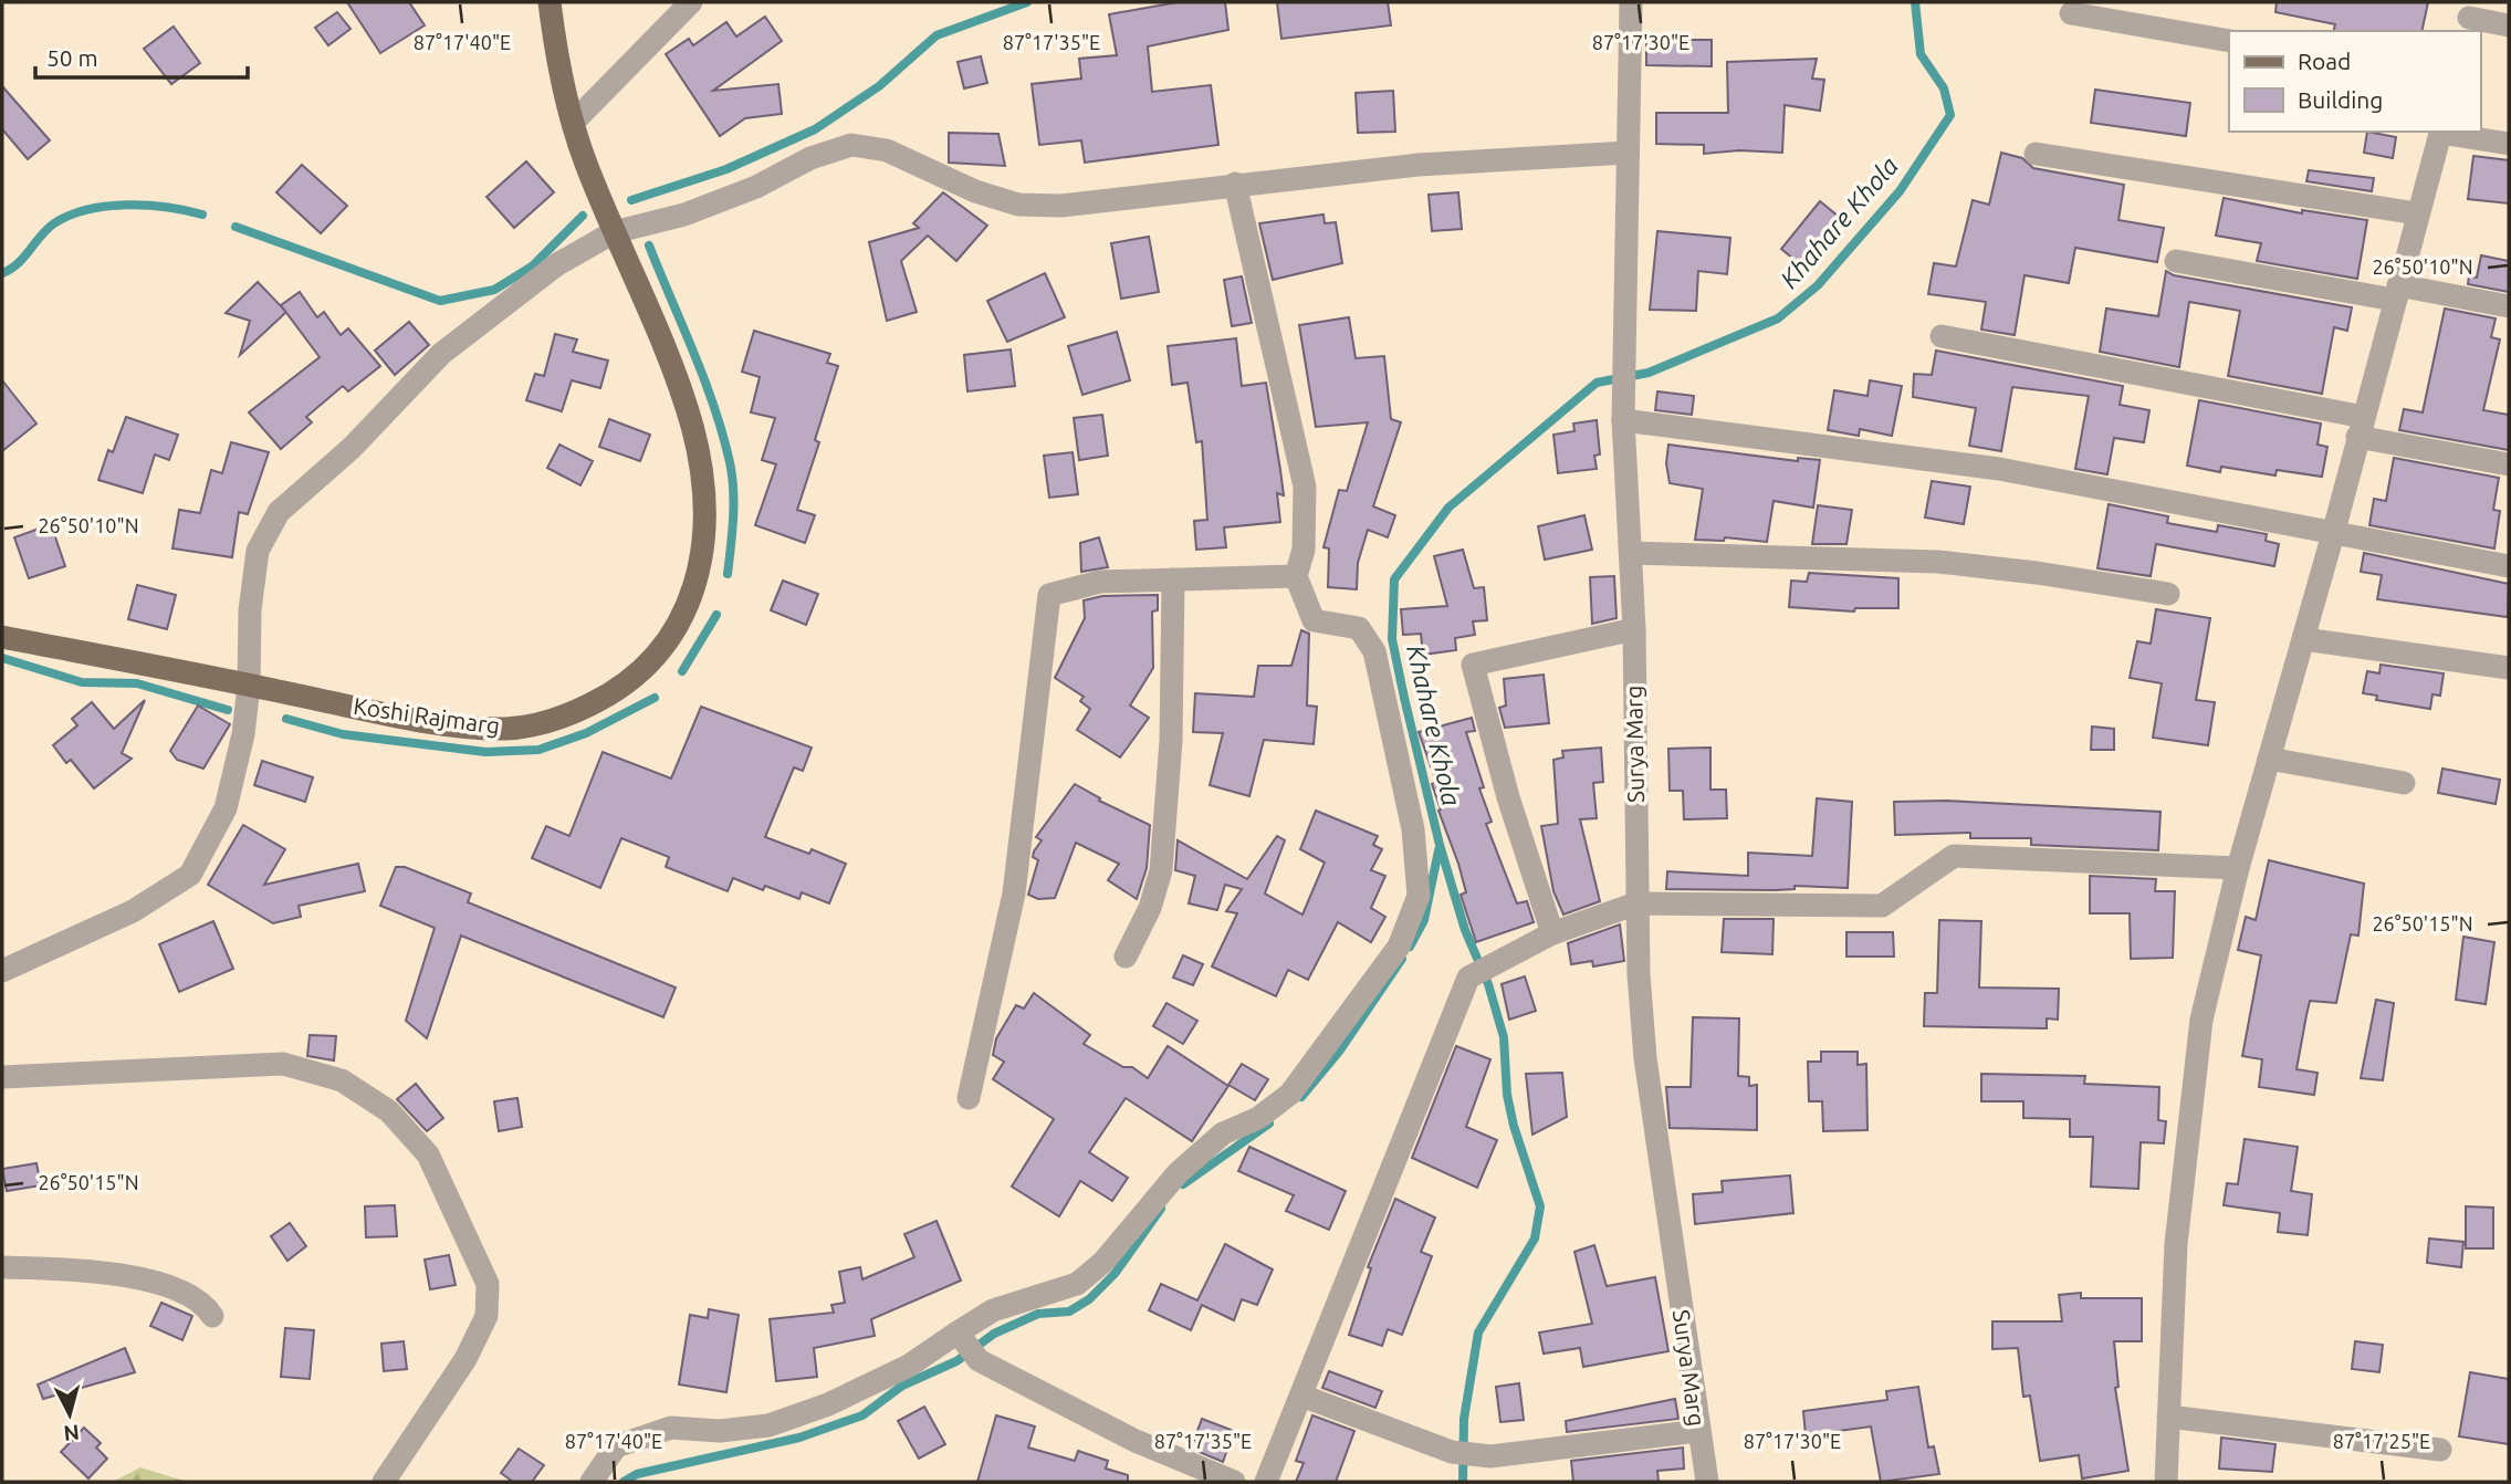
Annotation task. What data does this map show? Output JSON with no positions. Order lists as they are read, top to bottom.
{
  "streets": {
    "main road": ["Koshi Rajmarg"],
    "street": ["Surya Marg"]
  },
  "water": ["Khahare Khola"],
  "legend": ["Road", "Building"],
  "scale_bar": "50 m",
  "north": "bottom",
  "coordinates": [
    "87°17'40\"E",
    "87°17'35\"E",
    "87°17'30\"E",
    "26°50'10\"N",
    "26°50'15\"N",
    "87°17'25\"E"
  ]
}
